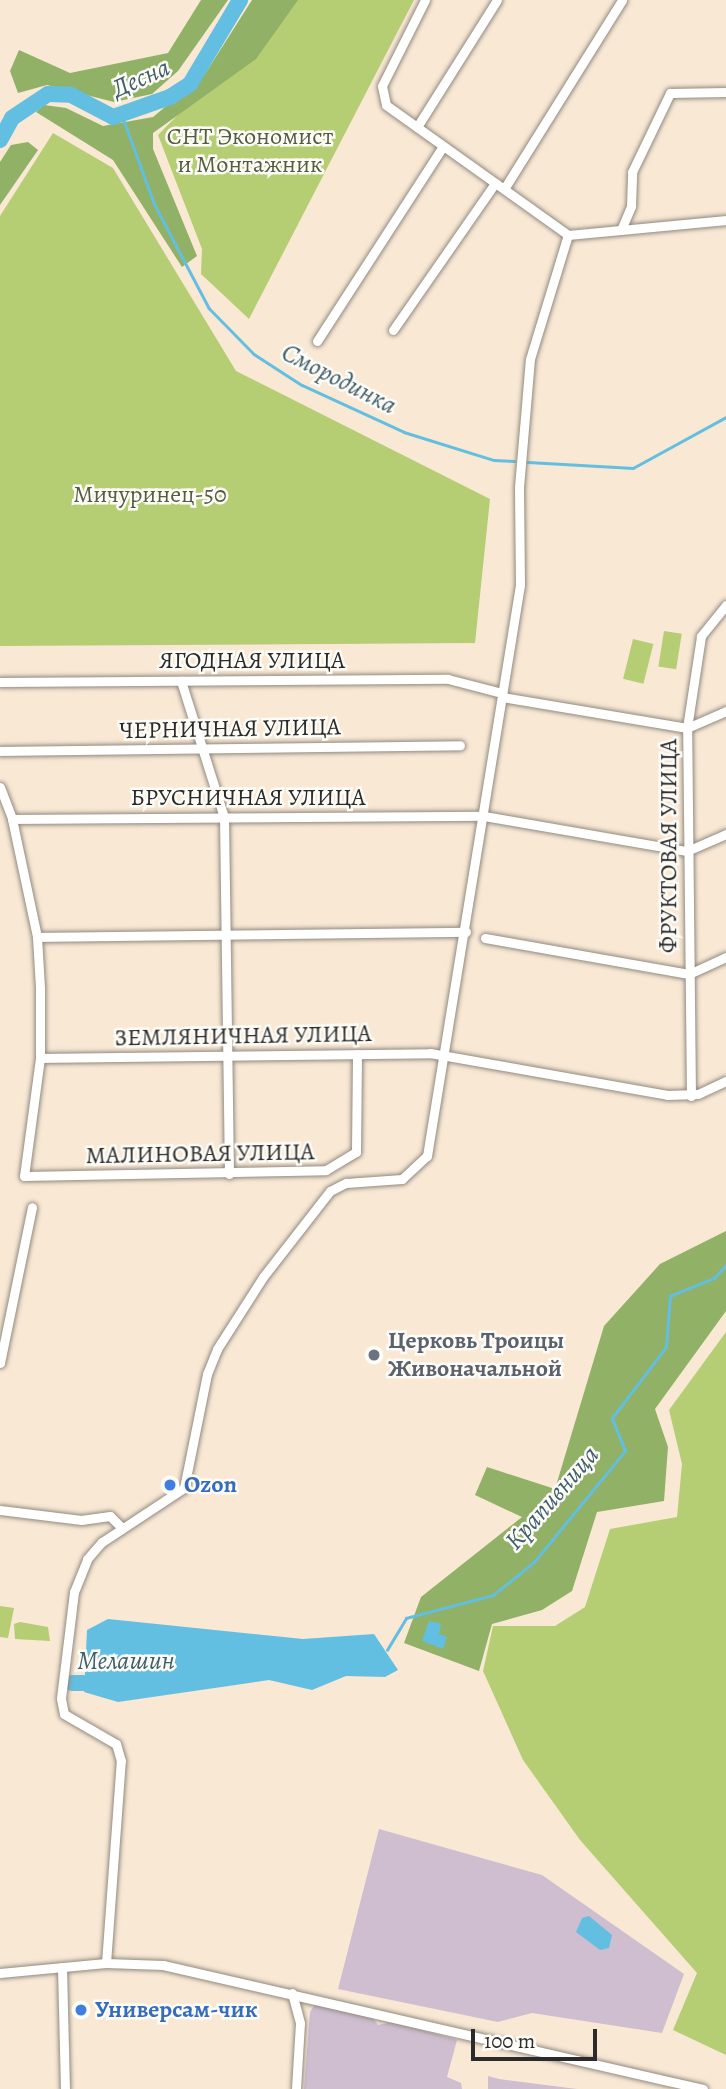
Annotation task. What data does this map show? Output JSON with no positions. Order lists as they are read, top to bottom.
{
  "streets": {
    "street": [
      "ЯГОДНАЯ УЛИЦА",
      "ЧЕРНИЧНАЯ УЛИЦА",
      "БРУСНИЧНАЯ УЛИЦА",
      "ФРУКТОВАЯ УЛИЦА",
      "ЗЕМЛЯНИЧНАЯ УЛИЦА",
      "МАЛИНОВАЯ УЛИЦА"
    ]
  },
  "crossings": [
    ["ЯГОДНАЯ УЛИЦА", "ФРУКТОВАЯ УЛИЦА"],
    ["БРУСНИЧНАЯ УЛИЦА", "ФРУКТОВАЯ УЛИЦА"],
    ["ЗЕМЛЯНИЧНАЯ УЛИЦА", "МАЛИНОВАЯ УЛИЦА"]
  ],
  "water": [
    "Десна",
    "Смородинка",
    "Крапивница",
    "Мелашин"
  ],
  "parks": ["СНТ Экономист и Монтажник", "Мичуринец-50"],
  "places": ["Церковь Троицы Живоначальной", "Ozon", "Универсам-чик"],
  "scale_bar": "100 m"
}
